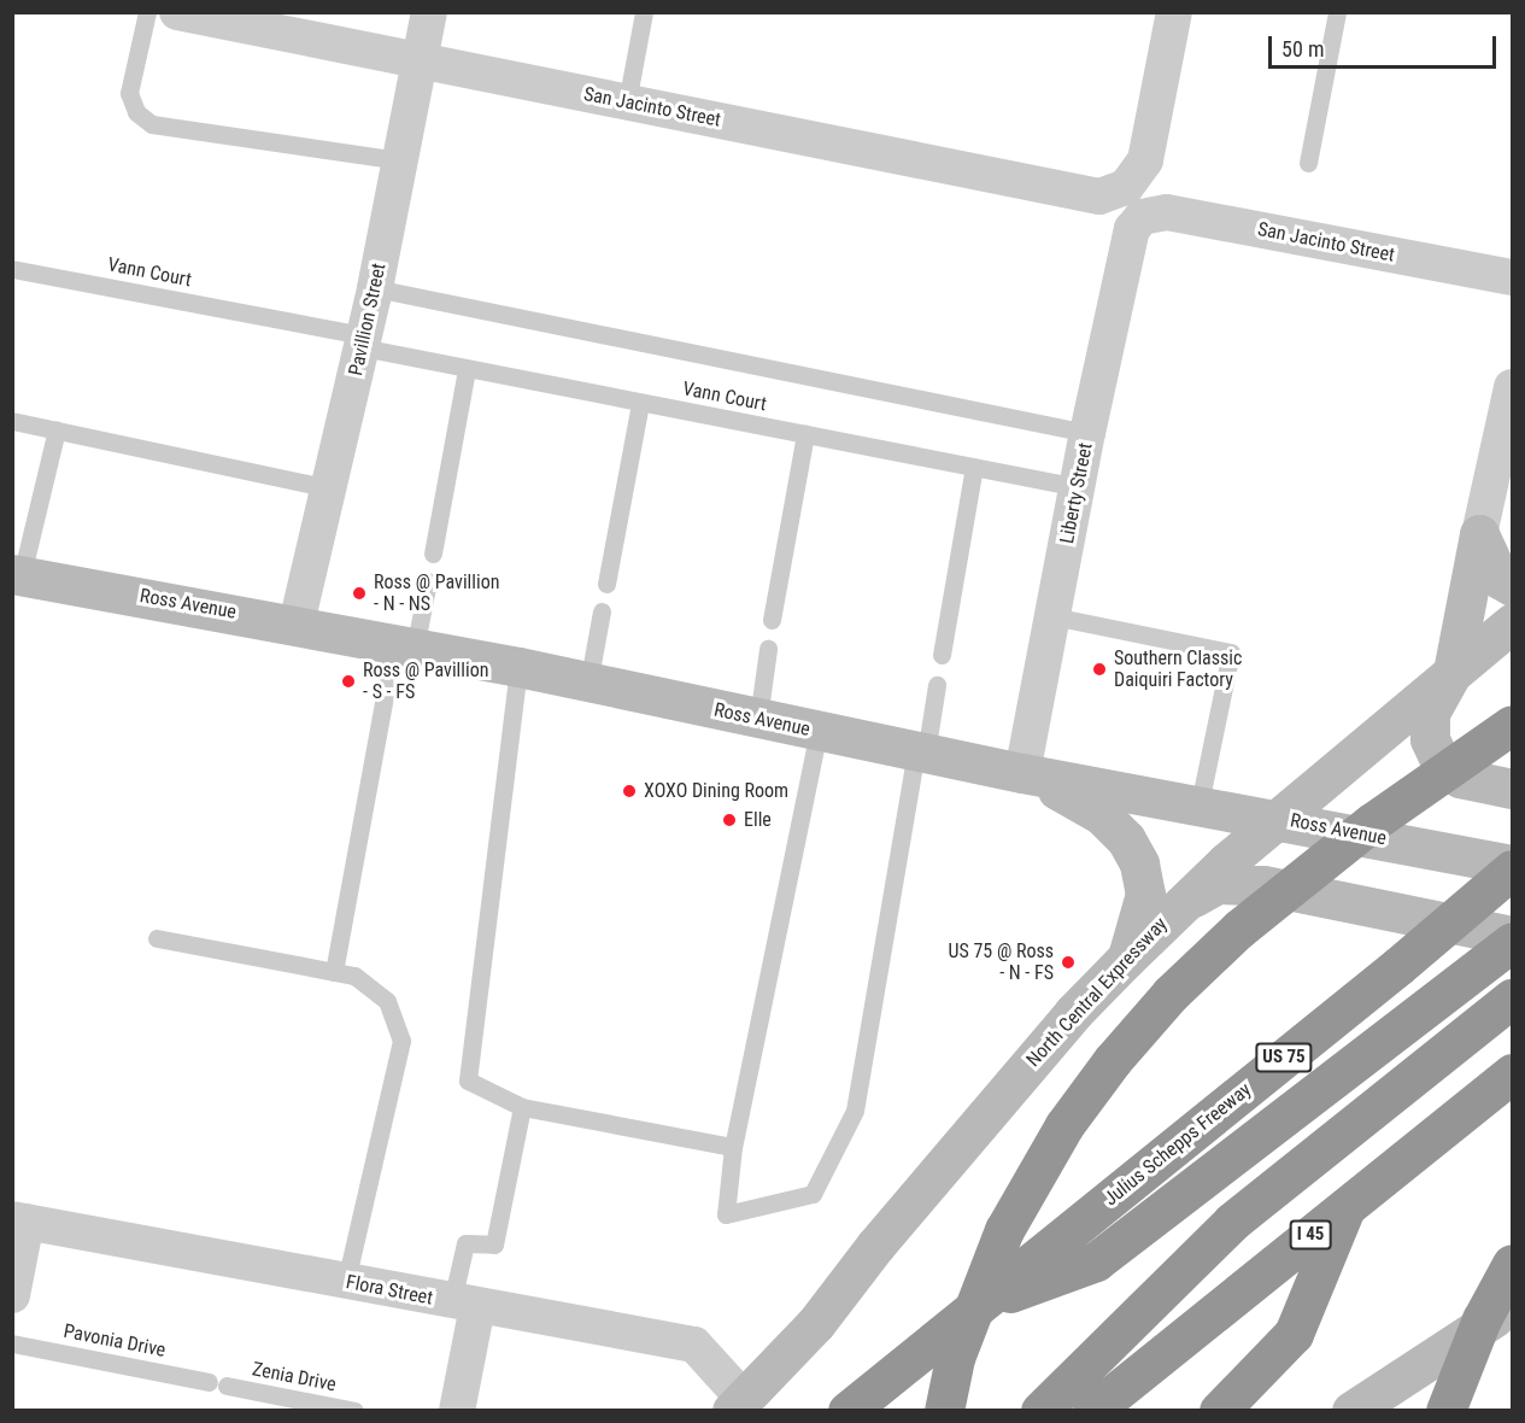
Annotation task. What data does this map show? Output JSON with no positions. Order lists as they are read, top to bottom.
{
  "streets": {
    "highway": ["US 75", "Julius Schepps Freeway", "I 45"],
    "main road": ["Ross Avenue", "North Central Expressway"],
    "street": [
      "San Jacinto Street",
      "Pavillion Street",
      "Liberty Street",
      "Flora Street"
    ],
    "lane": ["Vann Court", "Pavonia Drive", "Zenia Drive"]
  },
  "crossings": [
    ["San Jacinto Street", "Pavillion Street"],
    ["San Jacinto Street", "Liberty Street"],
    ["Vann Court", "Pavillion Street"],
    ["Vann Court", "Liberty Street"],
    ["Pavillion Street", "Ross Avenue"],
    ["Liberty Street", "Ross Avenue"],
    ["Ross Avenue", "North Central Expressway"],
    ["Ross Avenue", "Julius Schepps Freeway"],
    ["North Central Expressway", "Flora Street"],
    ["US 75", "Julius Schepps Freeway"],
    ["Pavonia Drive", "Zenia Drive"]
  ],
  "places": [
    "Ross @ Pavillion - N - NS",
    "Southern Classic Daiquiri Factory",
    "Ross @ Pavillion - S - FS",
    "XOXO Dining Room",
    "Elle",
    "US 75 @ Ross - N - FS"
  ],
  "scale_bar": "50 m"
}
